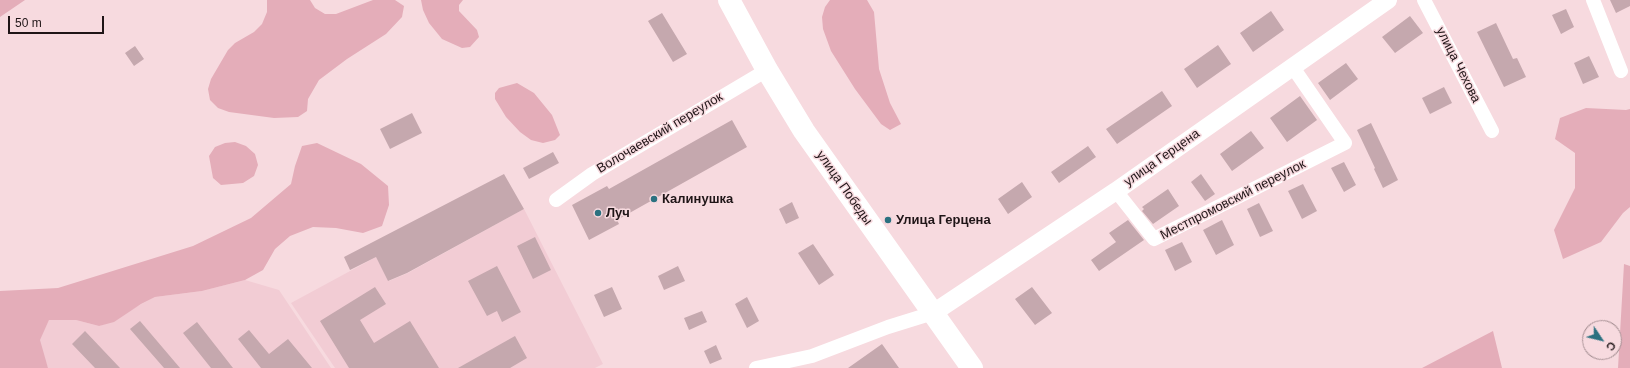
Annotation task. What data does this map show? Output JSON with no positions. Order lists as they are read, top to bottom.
{
  "streets": {
    "highway": ["улица Победы"],
    "street": [
      "улица Чехова",
      "Волочаевский переулок",
      "улица Герцена",
      "Местпромовский переулок"
    ]
  },
  "crossings": [
    ["Волочаевский переулок", "улица Победы"],
    ["улица Герцена", "улица Победы"],
    ["улица Герцена", "Местпромовский переулок"]
  ],
  "places": ["Калинушка", "Луч", "Улица Герцена"],
  "scale_bar": "50 m",
  "north": "bottom right"
}
